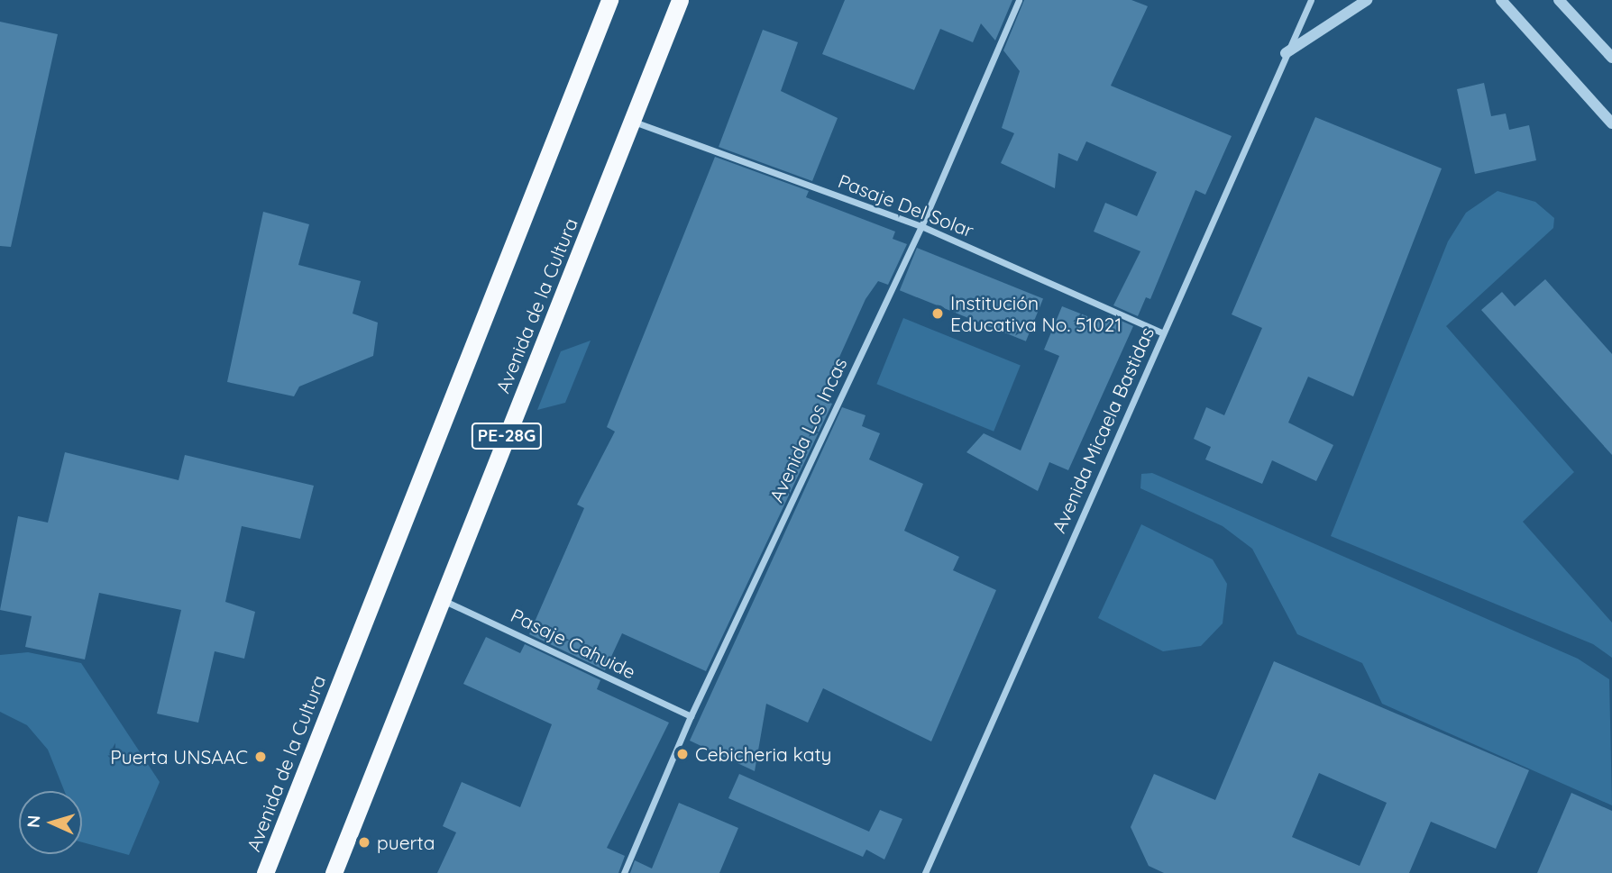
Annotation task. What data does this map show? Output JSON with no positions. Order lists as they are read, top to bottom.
{
  "streets": {
    "highway": ["Avenida de la Cultura", "PE-28G"],
    "street": [
      "Pasaje Del Solar",
      "Avenida Los Incas",
      "Avenida Micaela Bastidas",
      "Pasaje Cahuide"
    ]
  },
  "crossings": [
    ["Pasaje Del Solar", "Avenida de la Cultura"],
    ["Pasaje Del Solar", "Avenida Los Incas"],
    ["Pasaje Del Solar", "Avenida Micaela Bastidas"],
    ["Avenida de la Cultura", "Pasaje Cahuide"],
    ["Avenida Los Incas", "Pasaje Cahuide"]
  ],
  "places": [
    "Institución Educativa No. 51021",
    "Cebicheria katy",
    "Puerta UNSAAC",
    "puerta"
  ],
  "north": "left"
}
